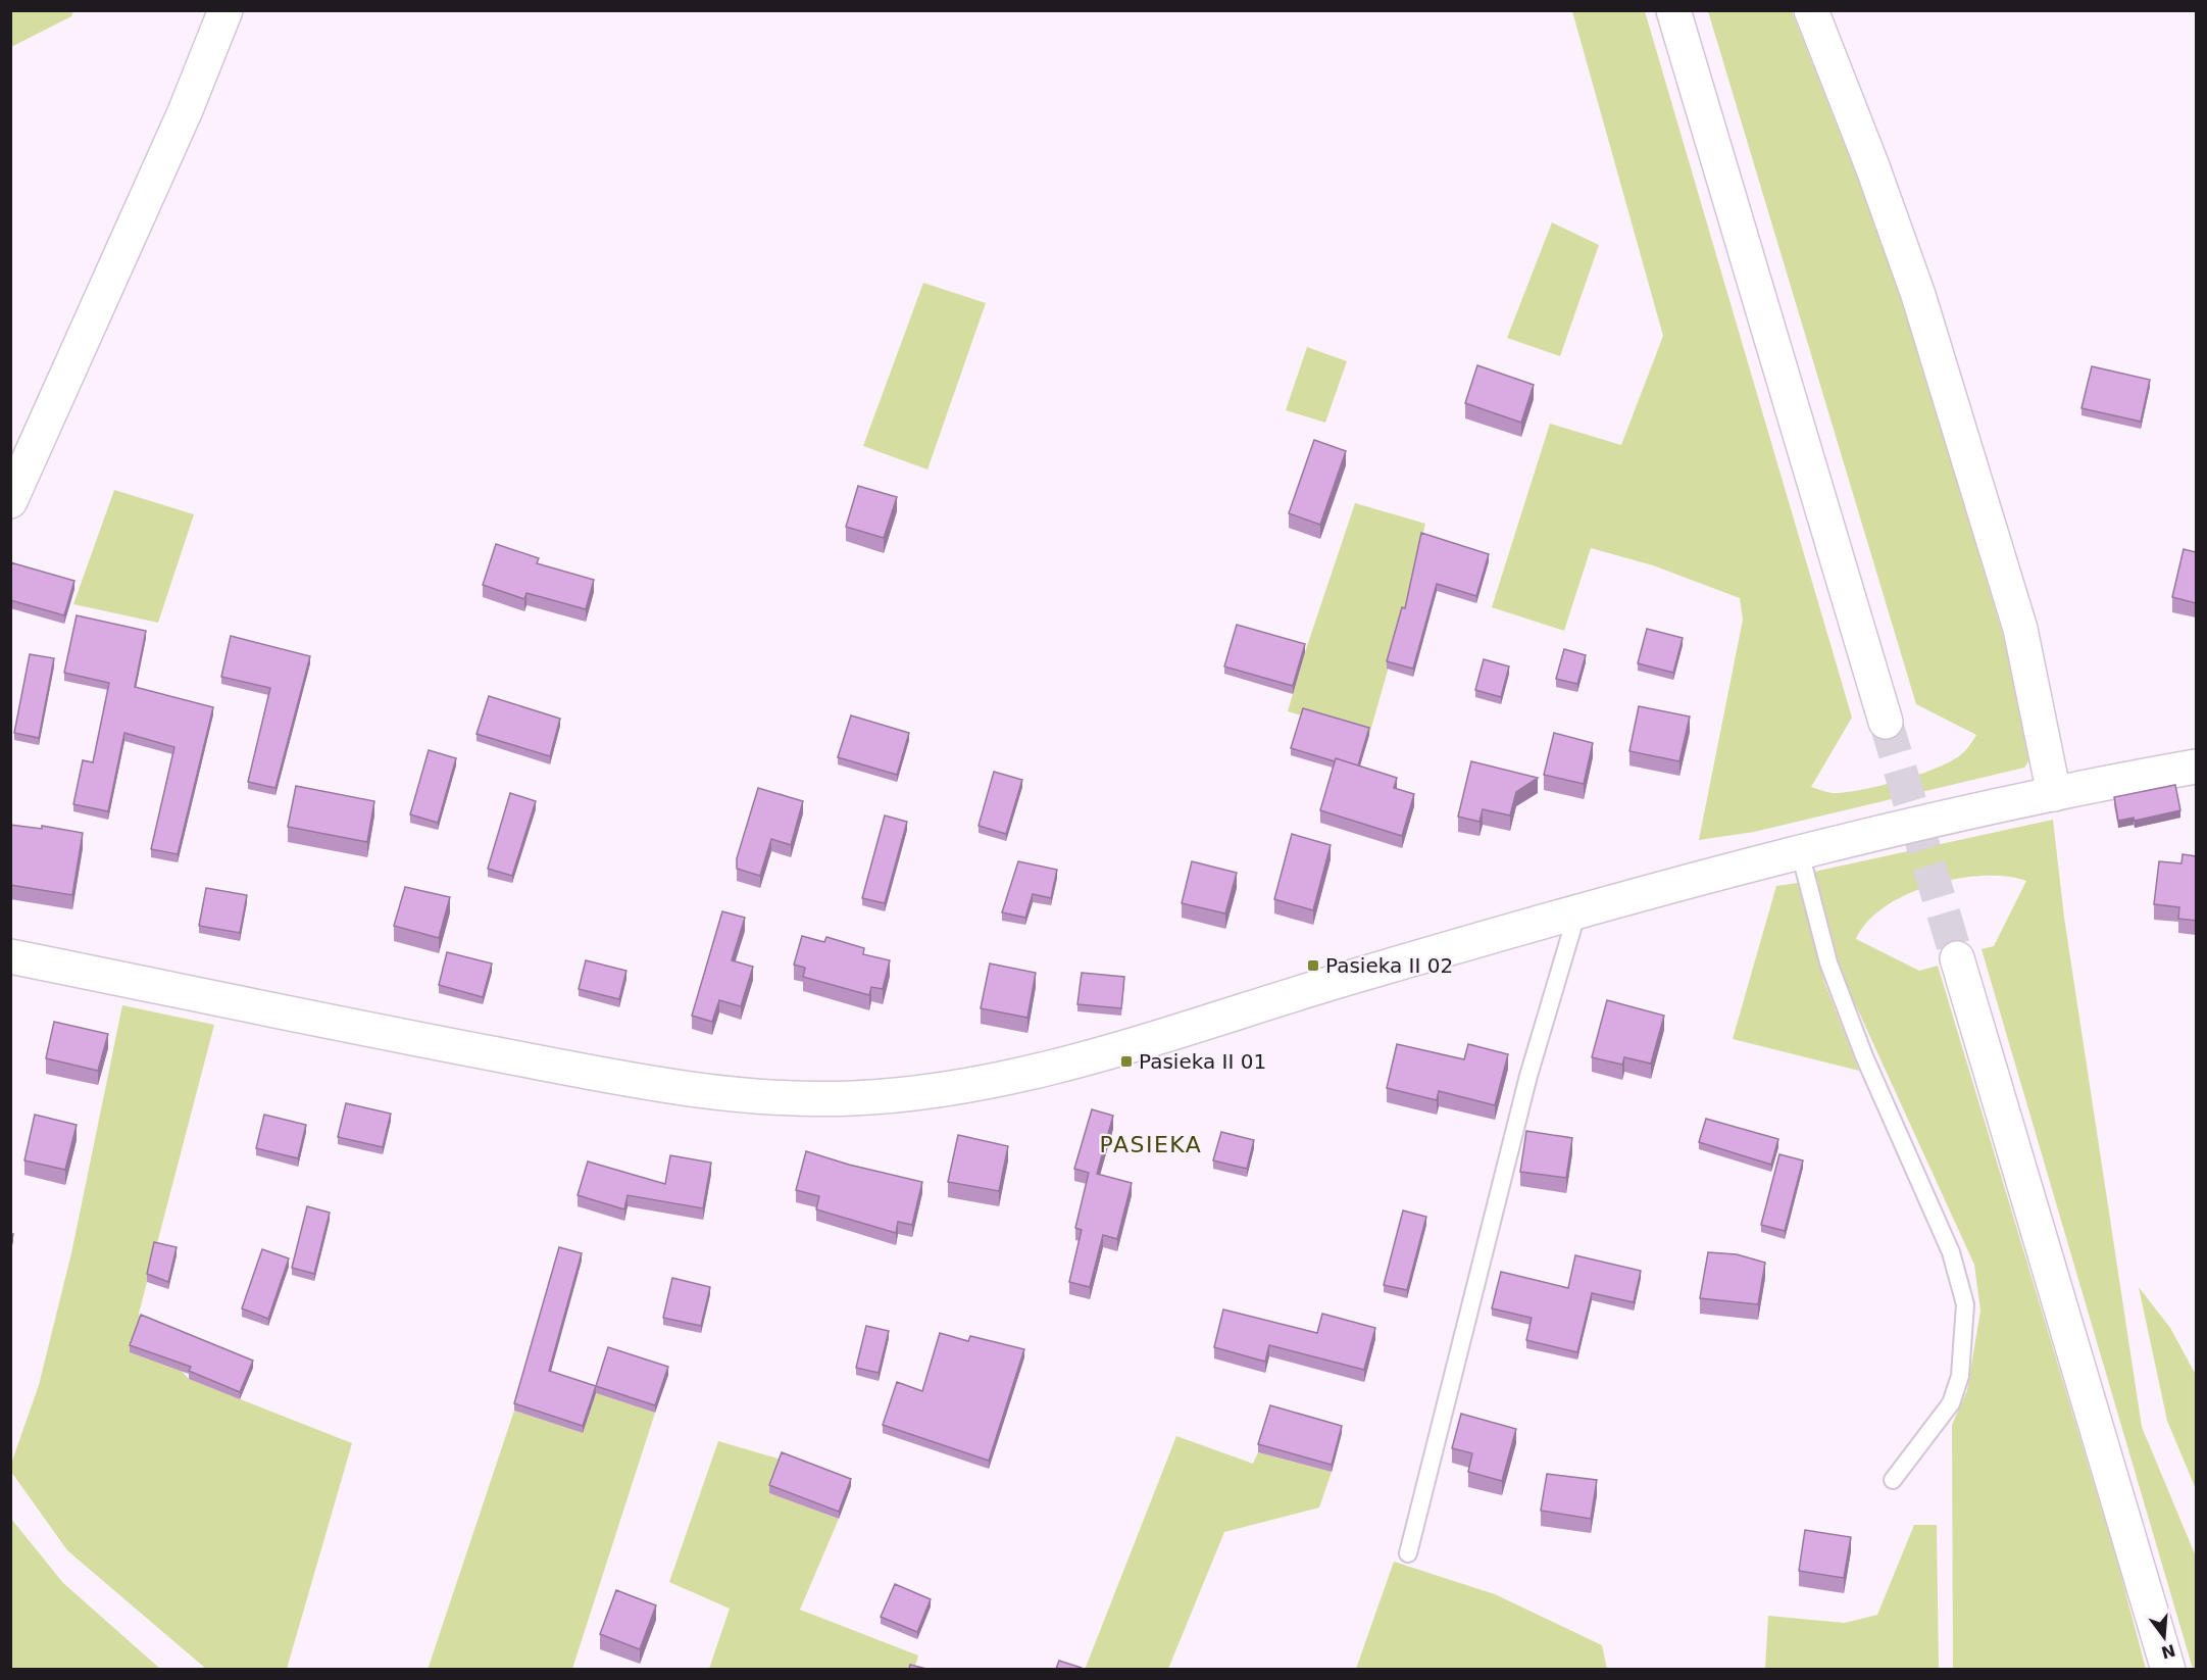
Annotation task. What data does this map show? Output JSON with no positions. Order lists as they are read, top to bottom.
{
  "districts": ["PASIEKA"],
  "places": {
    "transit": ["Pasieka II 02", "Pasieka II 01"]
  },
  "north": "bottom"
}
